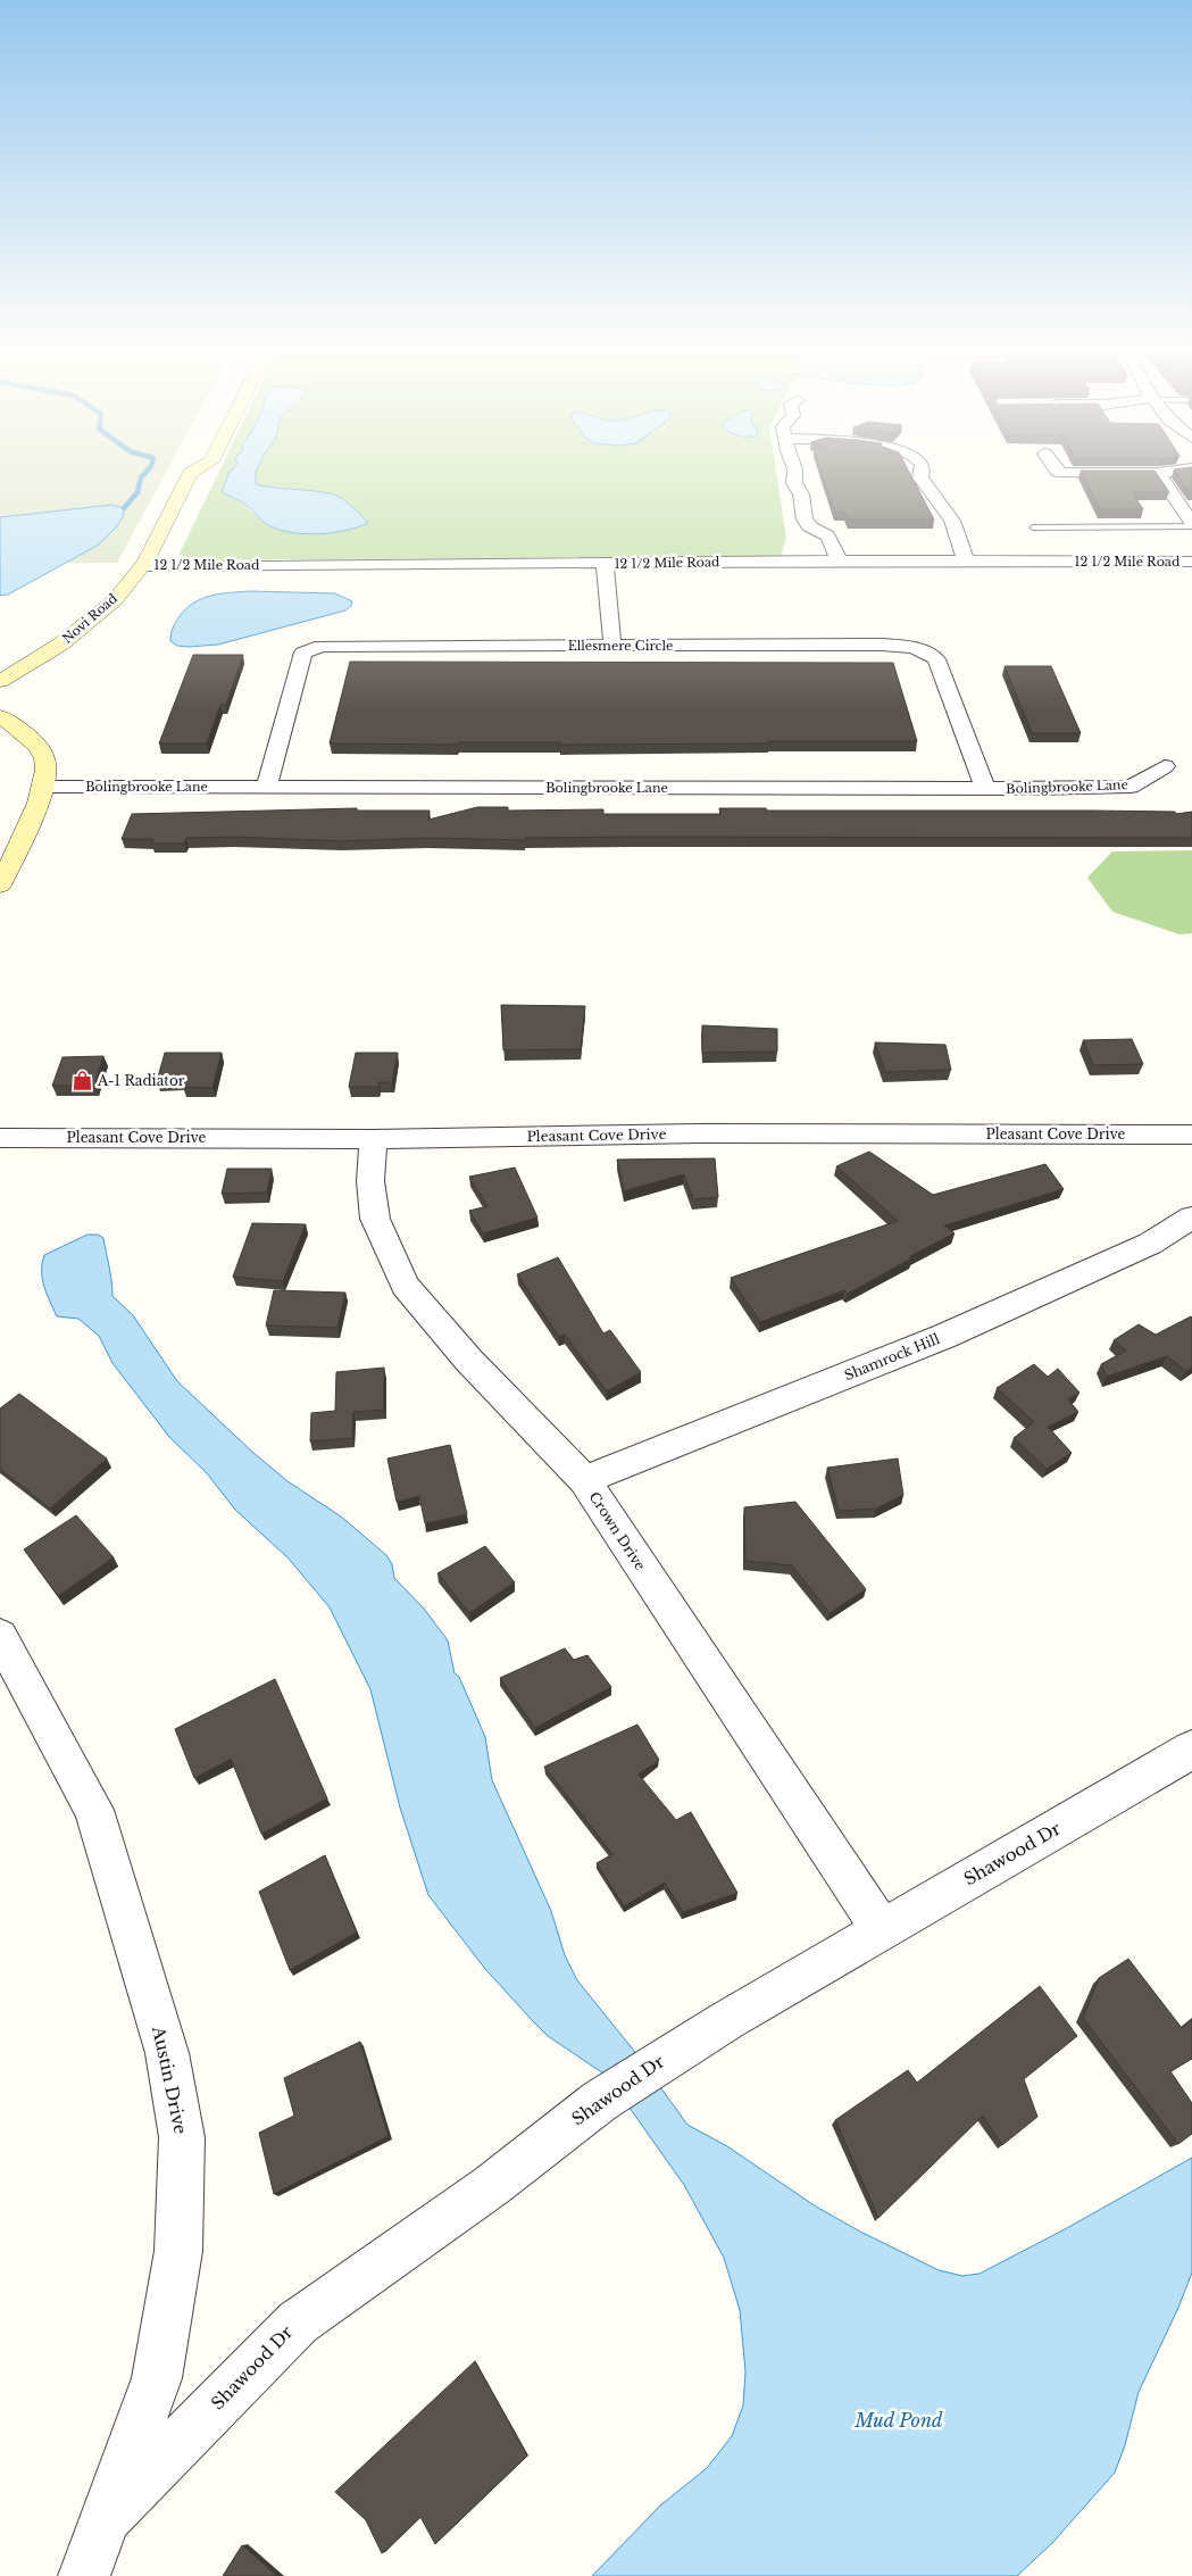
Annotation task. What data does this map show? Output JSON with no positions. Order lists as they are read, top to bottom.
{
  "streets": {
    "main road": ["Novi Road"],
    "street": [
      "12 1/2 Mile Road",
      "Ellesmere Circle",
      "Bolingbrooke Lane",
      "Pleasant Cove Drive",
      "Shamrock Hill",
      "Crown Drive",
      "Shawood Dr",
      "Austin Drive"
    ]
  },
  "crossings": [
    ["12 1/2 Mile Road", "Novi Road"],
    ["Ellesmere Circle", "Bolingbrooke Lane"],
    ["Pleasant Cove Drive", "Crown Drive"],
    ["Shamrock Hill", "Crown Drive"],
    ["Crown Drive", "Shawood Dr"],
    ["Shawood Dr", "Austin Drive"]
  ],
  "water": ["Mud Pond"],
  "places": {
    "shop": ["A-1 Radiator"]
  }
}
